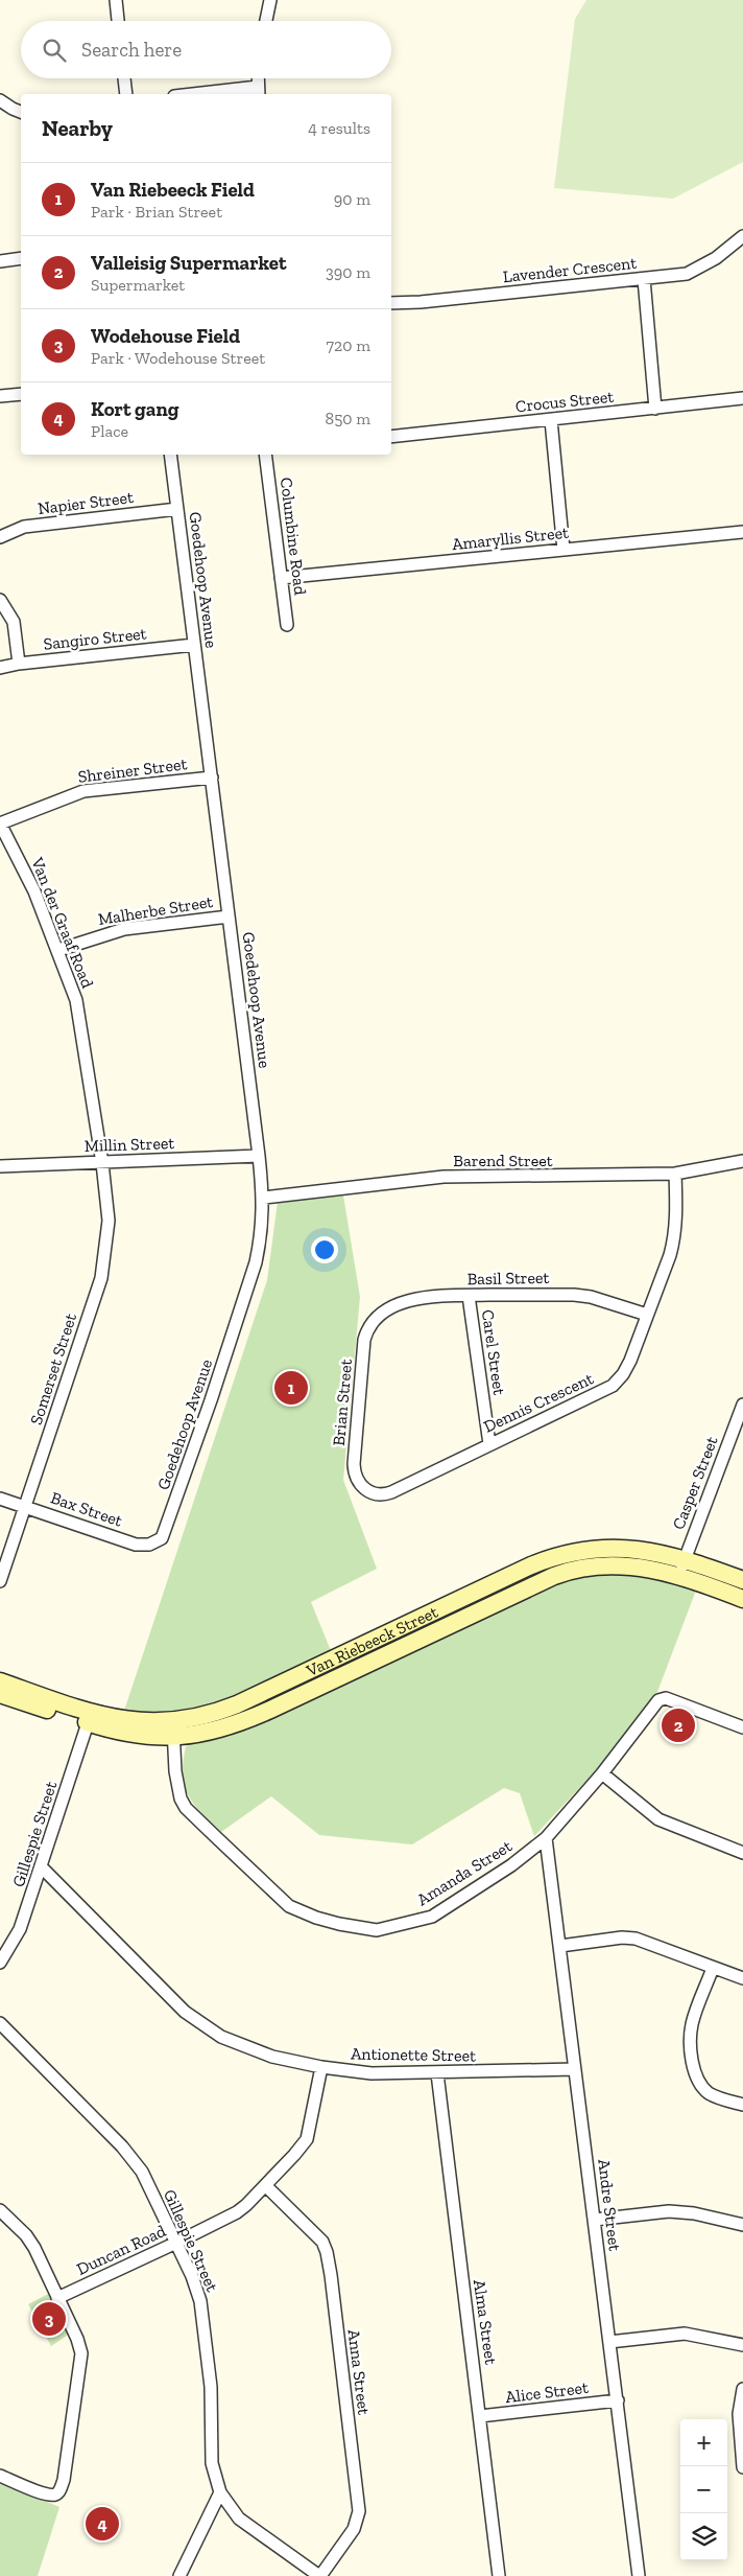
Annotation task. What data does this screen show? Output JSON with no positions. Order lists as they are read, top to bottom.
{
  "streets": {
    "street": [
      "Lavender Crescent",
      "Crocus Street",
      "Napier Street",
      "Columbine Road",
      "Amaryllis Street",
      "Goedehoop Avenue",
      "Sangiro Street",
      "Shreiner Street",
      "Malherbe Street",
      "Van der Graaf Road",
      "Millin Street",
      "Barend Street",
      "Basil Street",
      "Carel Street",
      "Somerset Street",
      "Brian Street",
      "Dennis Crescent",
      "Casper Street",
      "Bax Street",
      "Van Riebeeck Street",
      "Gillespie Street",
      "Amanda Street",
      "Antionette Street",
      "Andre Street",
      "Duncan Road",
      "Alma Street",
      "Anna Street",
      "Alice Street"
    ]
  },
  "crossings": [
    ["Napier Street", "Goedehoop Avenue"],
    ["Columbine Road", "Amaryllis Street"],
    ["Goedehoop Avenue", "Sangiro Street"],
    ["Goedehoop Avenue", "Shreiner Street"],
    ["Goedehoop Avenue", "Malherbe Street"],
    ["Goedehoop Avenue", "Millin Street"],
    ["Goedehoop Avenue", "Barend Street"],
    ["Goedehoop Avenue", "Bax Street"],
    ["Shreiner Street", "Van der Graaf Road"],
    ["Malherbe Street", "Van der Graaf Road"],
    ["Van der Graaf Road", "Millin Street"],
    ["Van der Graaf Road", "Somerset Street"],
    ["Millin Street", "Somerset Street"],
    ["Barend Street", "Dennis Crescent"],
    ["Basil Street", "Carel Street"],
    ["Basil Street", "Brian Street"],
    ["Basil Street", "Dennis Crescent"],
    ["Carel Street", "Dennis Crescent"],
    ["Somerset Street", "Bax Street"],
    ["Brian Street", "Dennis Crescent"],
    ["Casper Street", "Van Riebeeck Street"],
    ["Van Riebeeck Street", "Gillespie Street"],
    ["Van Riebeeck Street", "Amanda Street"],
    ["Gillespie Street", "Antionette Street"],
    ["Gillespie Street", "Duncan Road"],
    ["Gillespie Street", "Anna Street"],
    ["Amanda Street", "Andre Street"],
    ["Antionette Street", "Andre Street"],
    ["Antionette Street", "Duncan Road"],
    ["Antionette Street", "Alma Street"],
    ["Andre Street", "Alice Street"],
    ["Duncan Road", "Anna Street"],
    ["Alma Street", "Alice Street"]
  ],
  "page": {
    "search": "Search here",
    "heading": ["Nearby", "4 results"],
    "list": [
      {
        "mark": "1",
        "name": "Van Riebeeck Field",
        "note": "Park · Brian Street",
        "value": "90 m"
      },
      {
        "mark": "2",
        "name": "Valleisig Supermarket",
        "note": "Supermarket",
        "value": "390 m"
      },
      {
        "mark": "3",
        "name": "Wodehouse Field",
        "note": "Park · Wodehouse Street",
        "value": "720 m"
      },
      {
        "mark": "4",
        "name": "Kort gang",
        "note": "Place",
        "value": "850 m"
      }
    ],
    "pins": [
      "1",
      "2",
      "3",
      "4"
    ],
    "map_buttons": ["+", "−"]
  }
}
